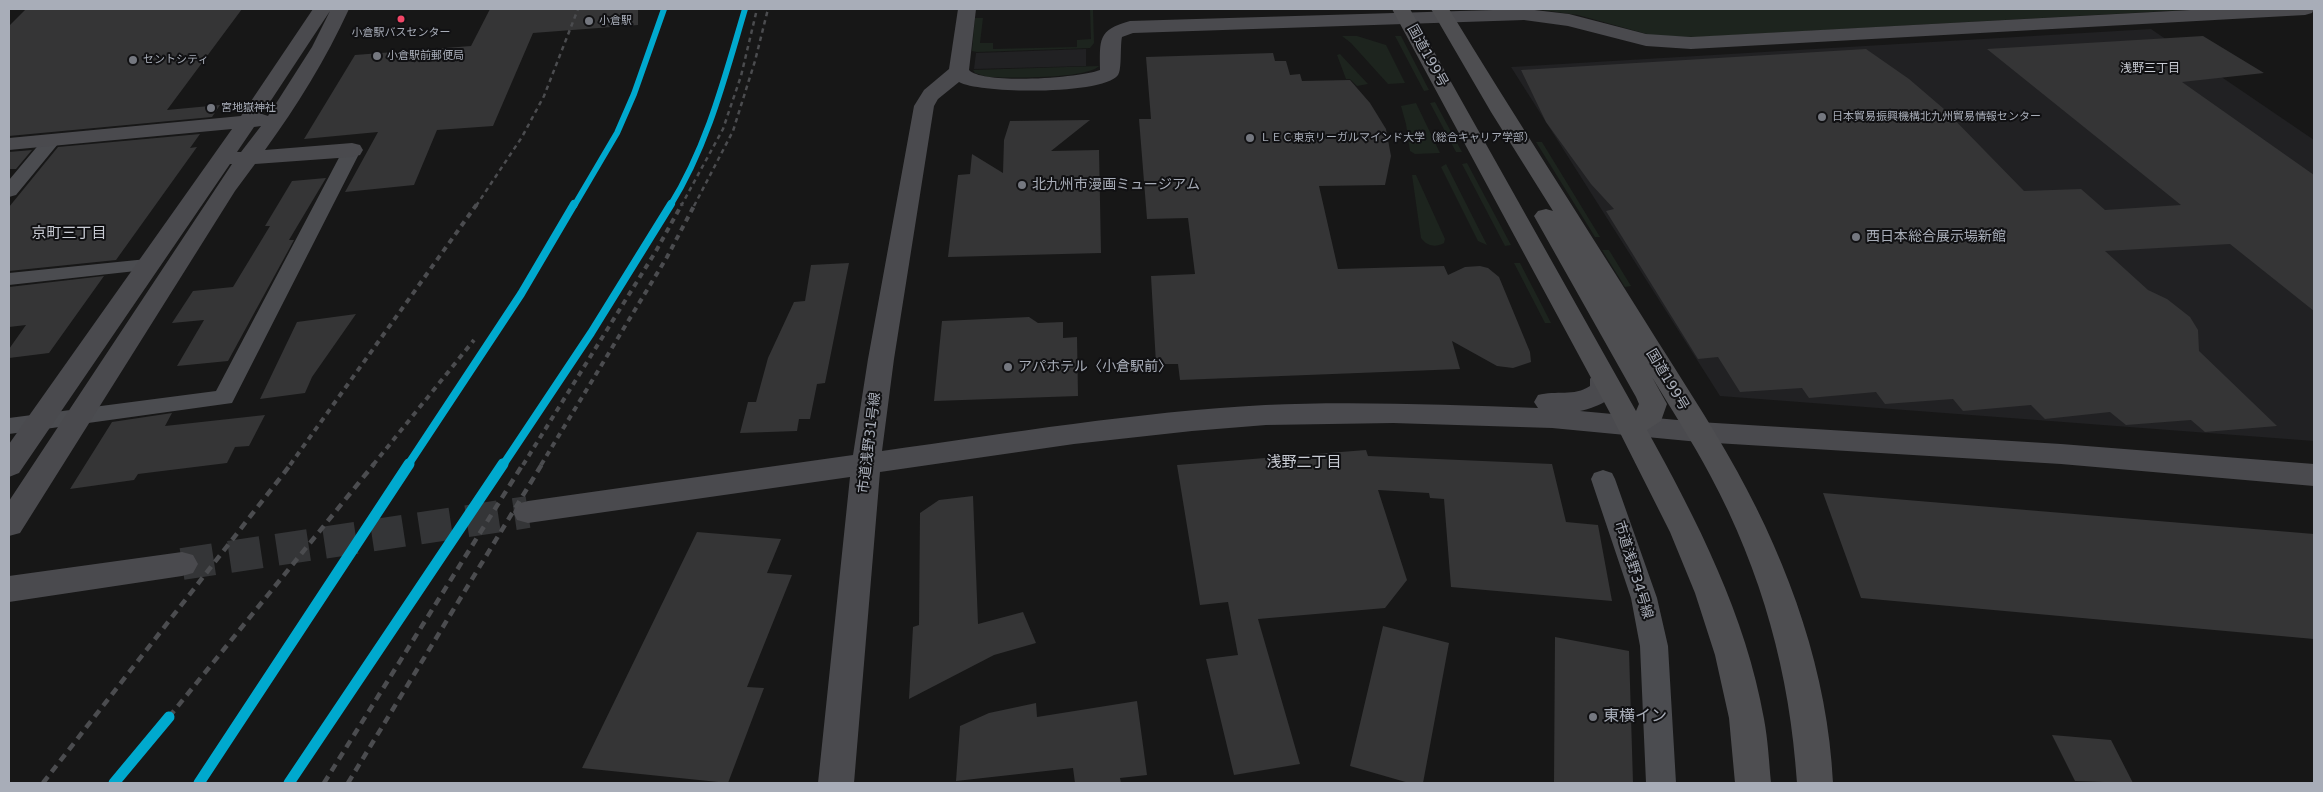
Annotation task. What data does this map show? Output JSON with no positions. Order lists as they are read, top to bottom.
{
  "streets": {
    "highway": ["国道199号"],
    "street": ["市道浅野31号線", "市道浅野34号線"]
  },
  "districts": ["浅野三丁目", "京町三丁目", "浅野二丁目"],
  "places": [
    "小倉駅バスセンター",
    "小倉駅",
    "小倉駅前郵便局",
    "セントシティ",
    "宮地嶽神社",
    "日本貿易振興機構北九州貿易情報センター",
    "ＬＥＣ東京リーガルマインド大学（総合キャリア学部）",
    "北九州市漫画ミュージアム",
    "西日本総合展示場新館",
    "アパホテル〈小倉駅前〉",
    "東横イン"
  ]
}
